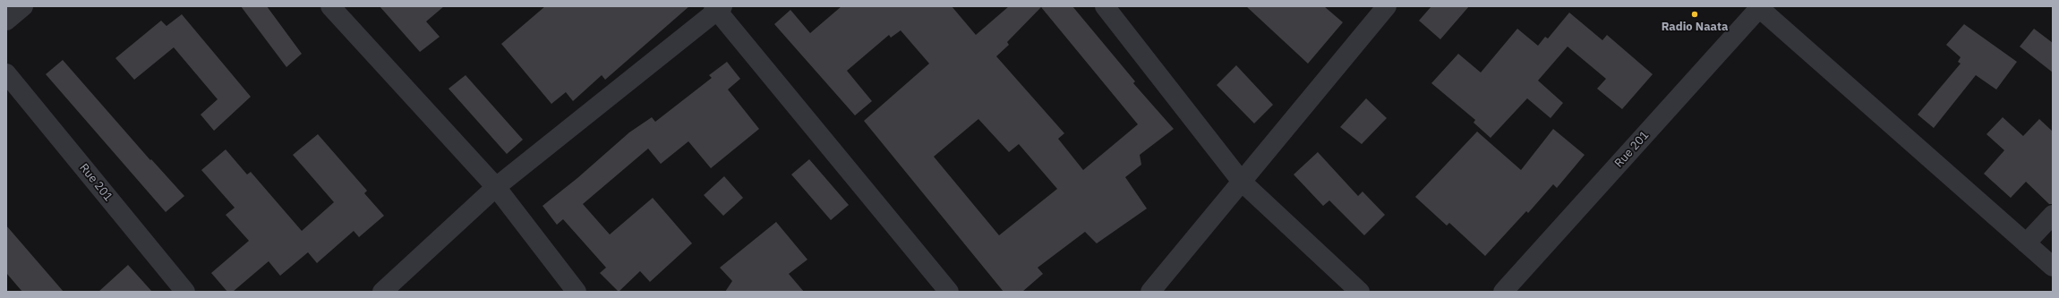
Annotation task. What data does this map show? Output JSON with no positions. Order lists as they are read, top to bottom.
{
  "streets": {
    "street": ["Rue 201"]
  },
  "places": ["Radio Naata"]
}
